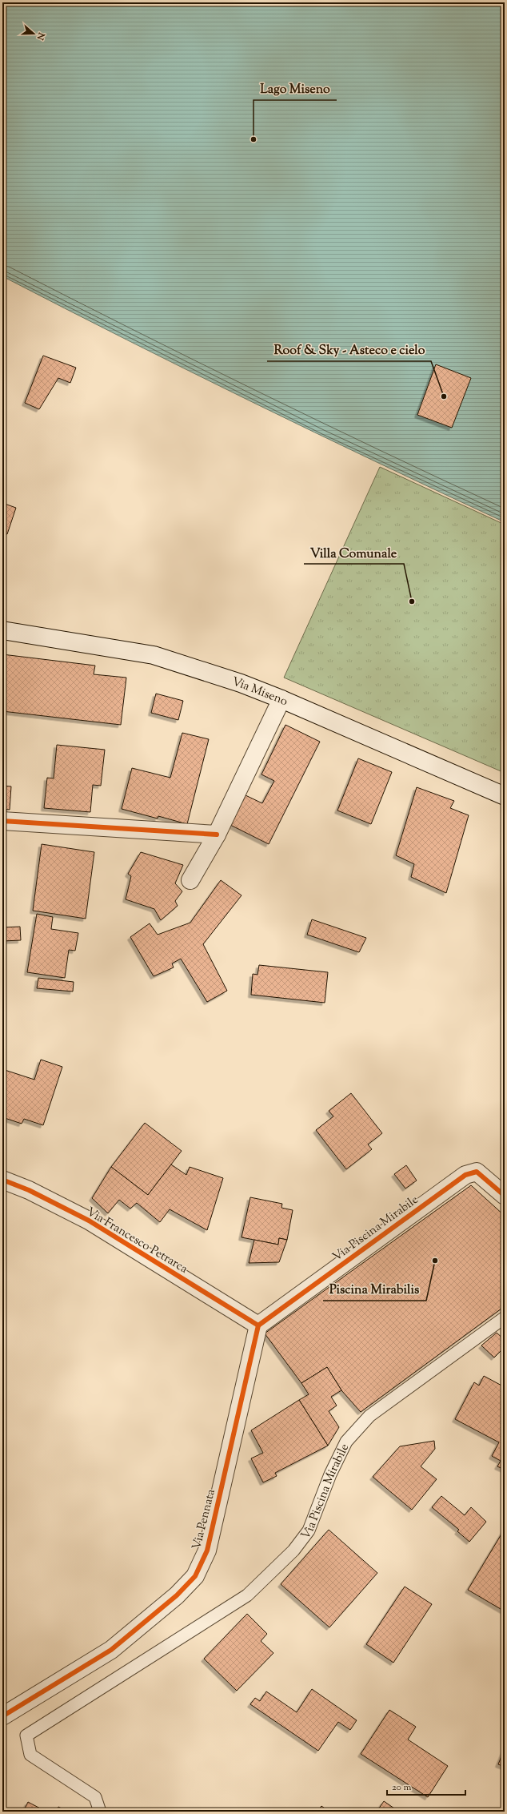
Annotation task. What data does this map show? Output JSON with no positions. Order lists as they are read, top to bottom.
{
  "streets": {
    "street": [
      "Via Miseno",
      "Via Piscina Mirabile",
      "Via Francesco Petrarca",
      "Via Pennata"
    ]
  },
  "crossings": [
    ["Via Piscina Mirabile", "Via Francesco Petrarca"],
    ["Via Piscina Mirabile", "Via Pennata"],
    ["Via Francesco Petrarca", "Via Pennata"]
  ],
  "places": [
    "Lago Miseno",
    "Roof & Sky - Asteco e cielo",
    "Villa Comunale",
    "Piscina Mirabilis"
  ],
  "scale_bar": "20 m",
  "north": "right"
}
